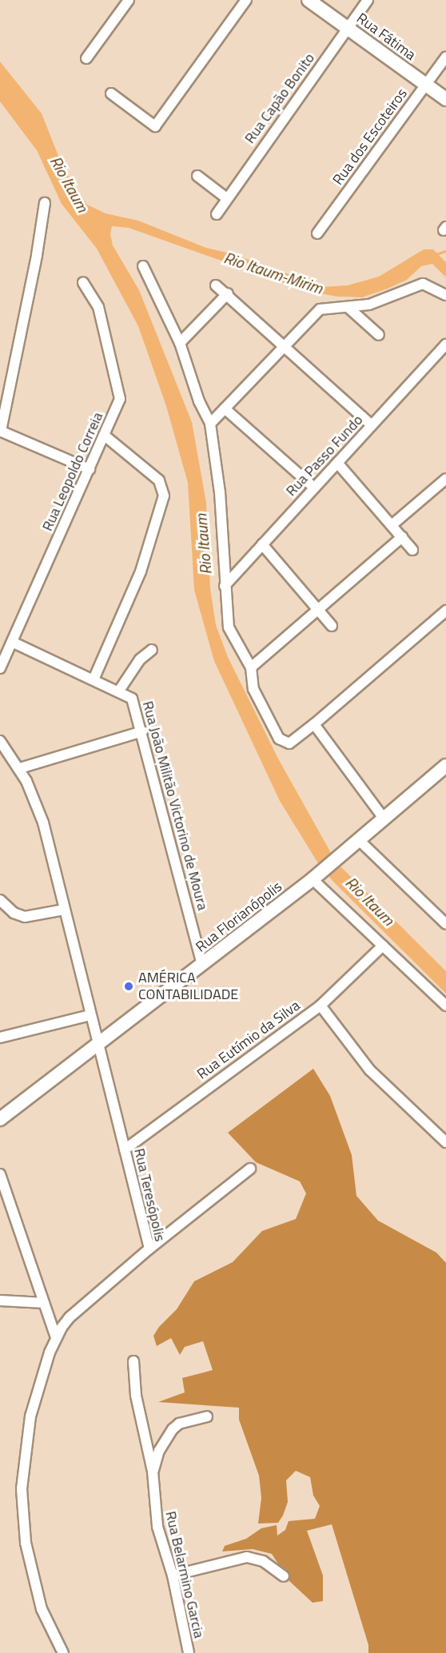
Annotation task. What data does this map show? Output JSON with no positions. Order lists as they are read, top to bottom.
{
  "streets": {
    "main road": ["Rua Fátima", "Rua Florianópolis"],
    "street": [
      "Rua Capão Bonito",
      "Rua dos Escoteiros",
      "Rua Passo Fundo",
      "Rua Leopoldo Correia",
      "Rua João Militão Victorino de Moura",
      "Rua Eutímio da Silva",
      "Rua Teresópolis",
      "Rua Belarmino Garcia"
    ]
  },
  "crossings": [
    ["Rua Fátima", "Rua Capão Bonito"],
    ["Rua Fátima", "Rua dos Escoteiros"],
    ["Rua Leopoldo Correia", "Rua João Militão Victorino de Moura"],
    ["Rua João Militão Victorino de Moura", "Rua Florianópolis"],
    ["Rua Florianópolis", "Rua Teresópolis"],
    ["Rua Eutímio da Silva", "Rua Teresópolis"]
  ],
  "water": ["Rio Itaum", "Rio Itaum-Mirim"],
  "places": ["AMÉRICA CONTABILIDADE"]
}
